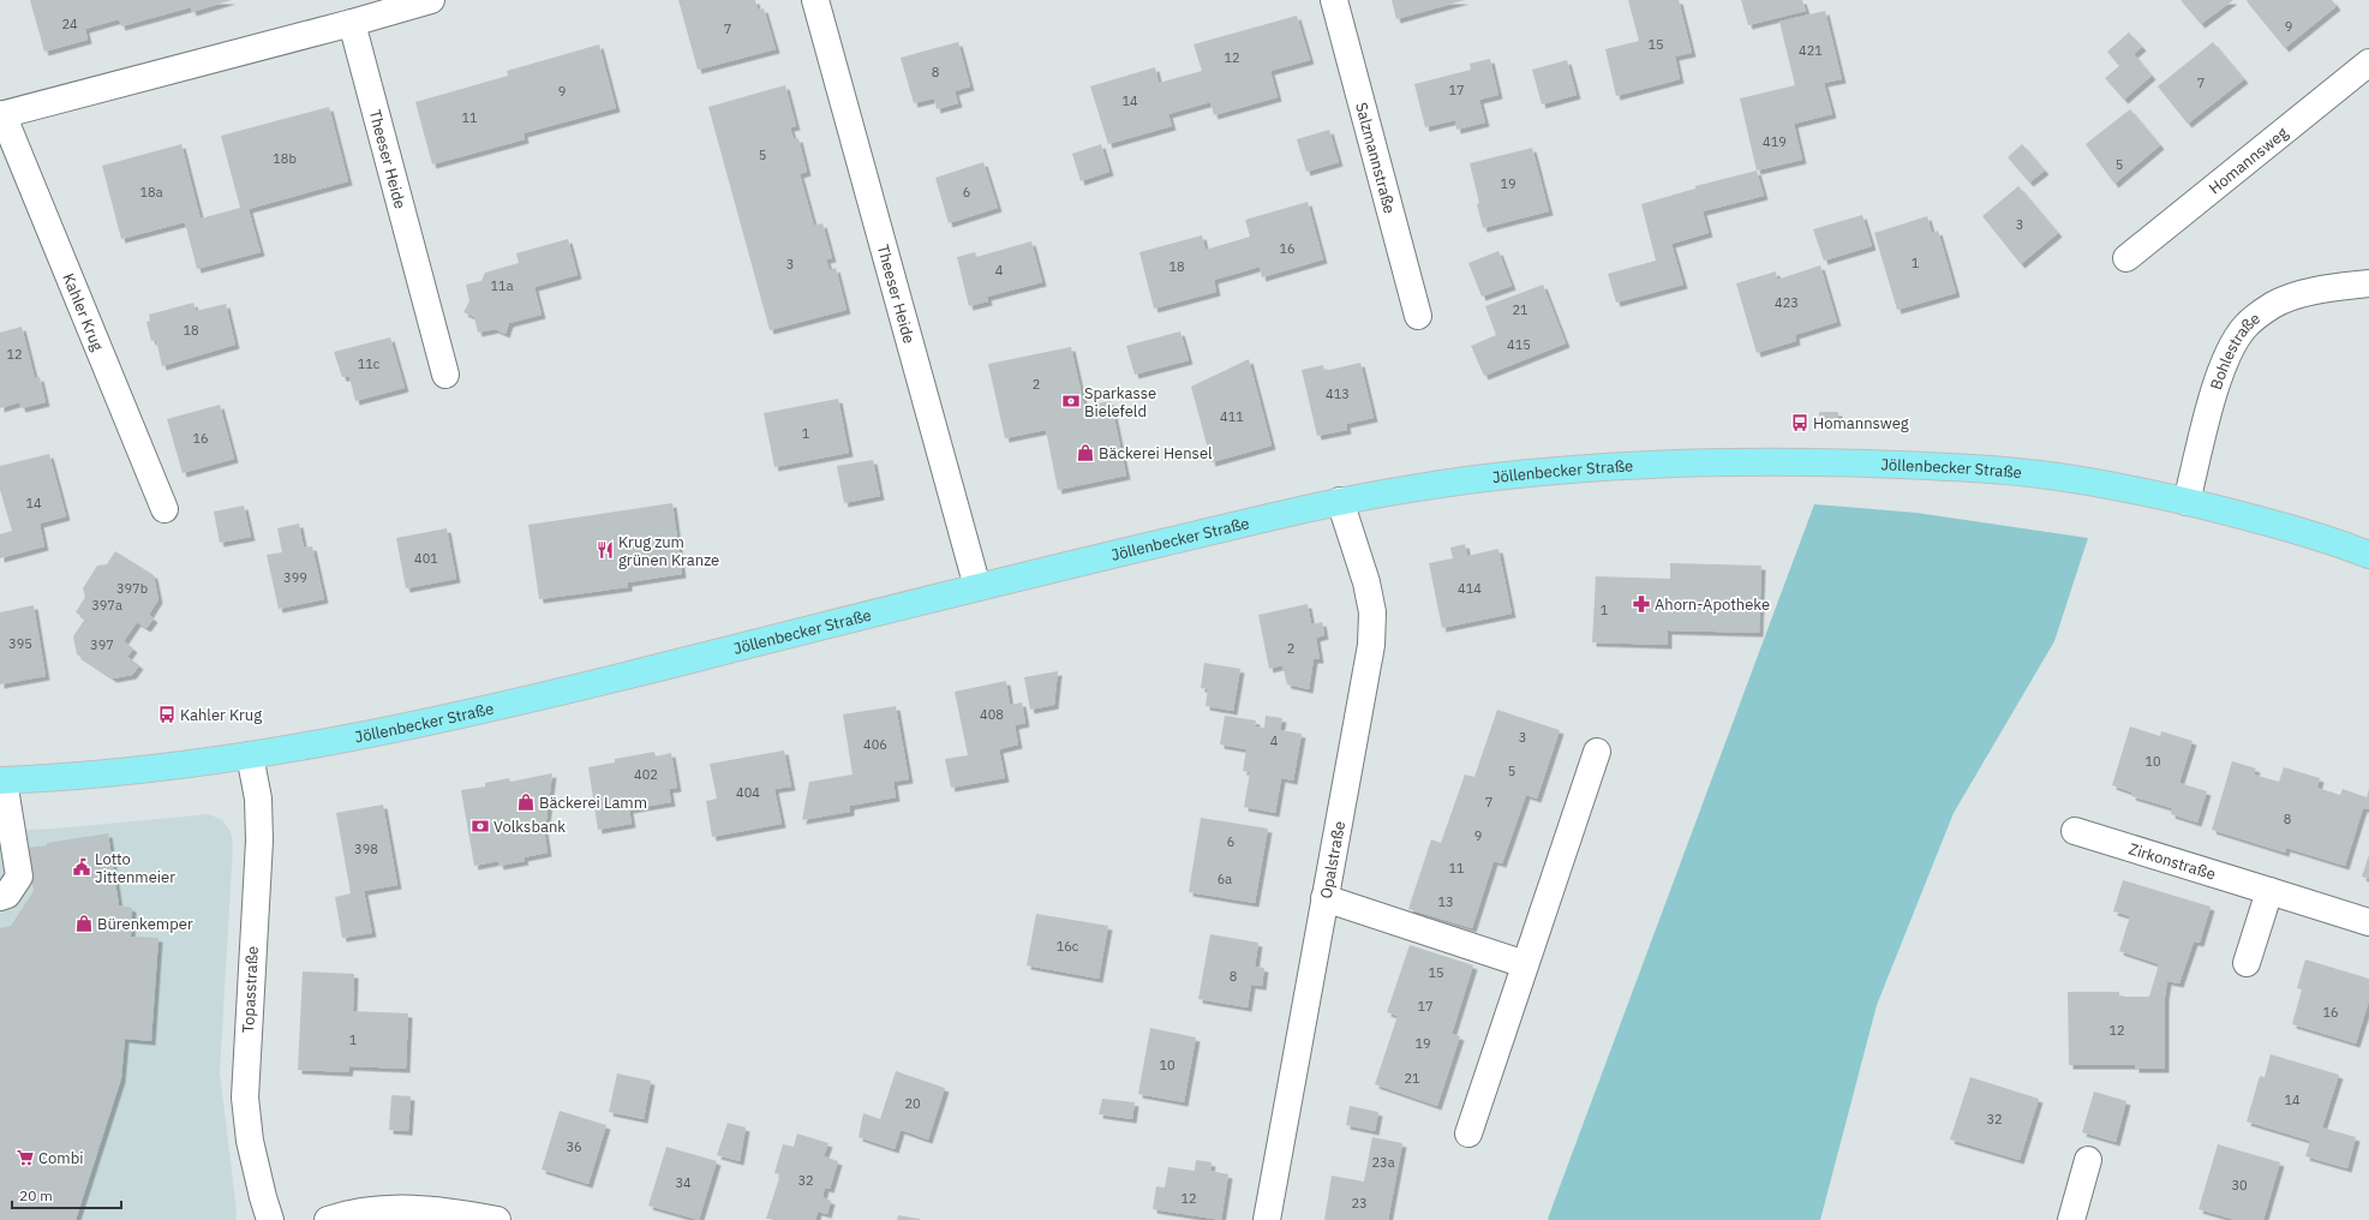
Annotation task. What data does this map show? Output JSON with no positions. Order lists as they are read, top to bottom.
{
  "streets": {
    "main road": ["Jöllenbecker Straße"],
    "street": [
      "Salzmannstraße",
      "Theeser Heide",
      "Homannsweg",
      "Kahler Krug",
      "Bohlestraße",
      "Opalstraße",
      "Zirkonstraße",
      "Topasstraße"
    ]
  },
  "crossings": [
    ["Theeser Heide", "Kahler Krug"],
    ["Theeser Heide", "Jöllenbecker Straße"],
    ["Bohlestraße", "Jöllenbecker Straße"],
    ["Jöllenbecker Straße", "Opalstraße"],
    ["Jöllenbecker Straße", "Topasstraße"]
  ],
  "places": {
    "bank": ["Sparkasse Bielefeld", "Volksbank"],
    "bus stop": ["Homannsweg", "Kahler Krug"],
    "shop": ["Bäckerei Hensel", "Bäckerei Lamm", "Bürenkemper"],
    "restaurant": ["Krug zum grünen Kranze"],
    "pharmacy": ["Ahorn-Apotheke"],
    "public building": ["Lotto Jittenmeier"],
    "supermarket": ["Combi"]
  },
  "house_numbers": [
    "24",
    "9",
    "7",
    "15",
    "421",
    "12",
    "8",
    "7",
    "17",
    "9",
    "14",
    "11",
    "419",
    "5",
    "18b",
    "5",
    "19",
    "18a",
    "6",
    "3",
    "16",
    "1",
    "3",
    "18",
    "4",
    "11a",
    "423",
    "21",
    "18",
    "415",
    "12",
    "11c",
    "2",
    "413",
    "411",
    "1",
    "16",
    "14",
    "401",
    "399",
    "397b",
    "414",
    "397a",
    "1",
    "395",
    "397",
    "2",
    "408",
    "3",
    "4",
    "406",
    "10",
    "5",
    "402",
    "404",
    "7",
    "8",
    "9",
    "6",
    "398",
    "11",
    "6a",
    "13",
    "16c",
    "15",
    "8",
    "17",
    "16",
    "12",
    "1",
    "19",
    "10",
    "21",
    "14",
    "20",
    "32",
    "36",
    "23a",
    "32",
    "34",
    "30",
    "12",
    "23"
  ],
  "scale_bar": "20 m"
}
